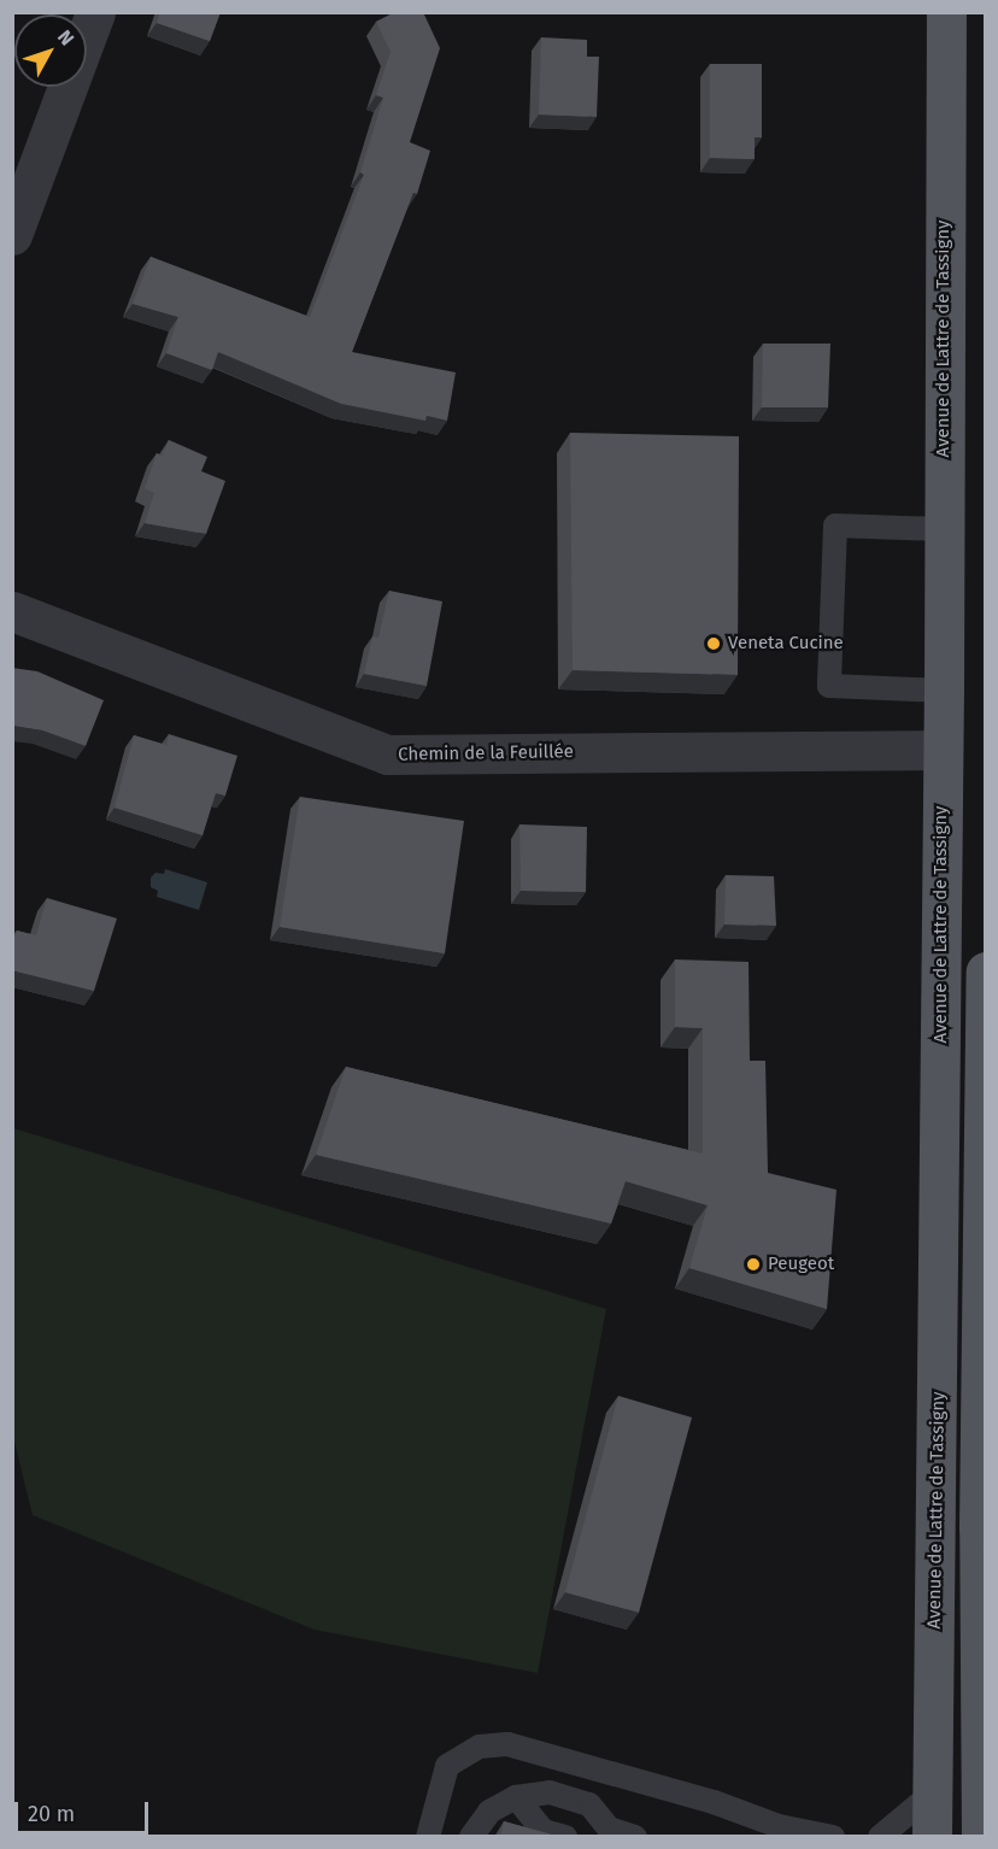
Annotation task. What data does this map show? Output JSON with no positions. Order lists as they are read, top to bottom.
{
  "streets": {
    "main road": ["Avenue de Lattre de Tassigny"],
    "street": ["Chemin de la Feuillée"]
  },
  "crossings": [
    ["Avenue de Lattre de Tassigny", "Chemin de la Feuillée"]
  ],
  "places": ["Veneta Cucine", "Peugeot"],
  "scale_bar": "20 m",
  "north": "top right"
}
